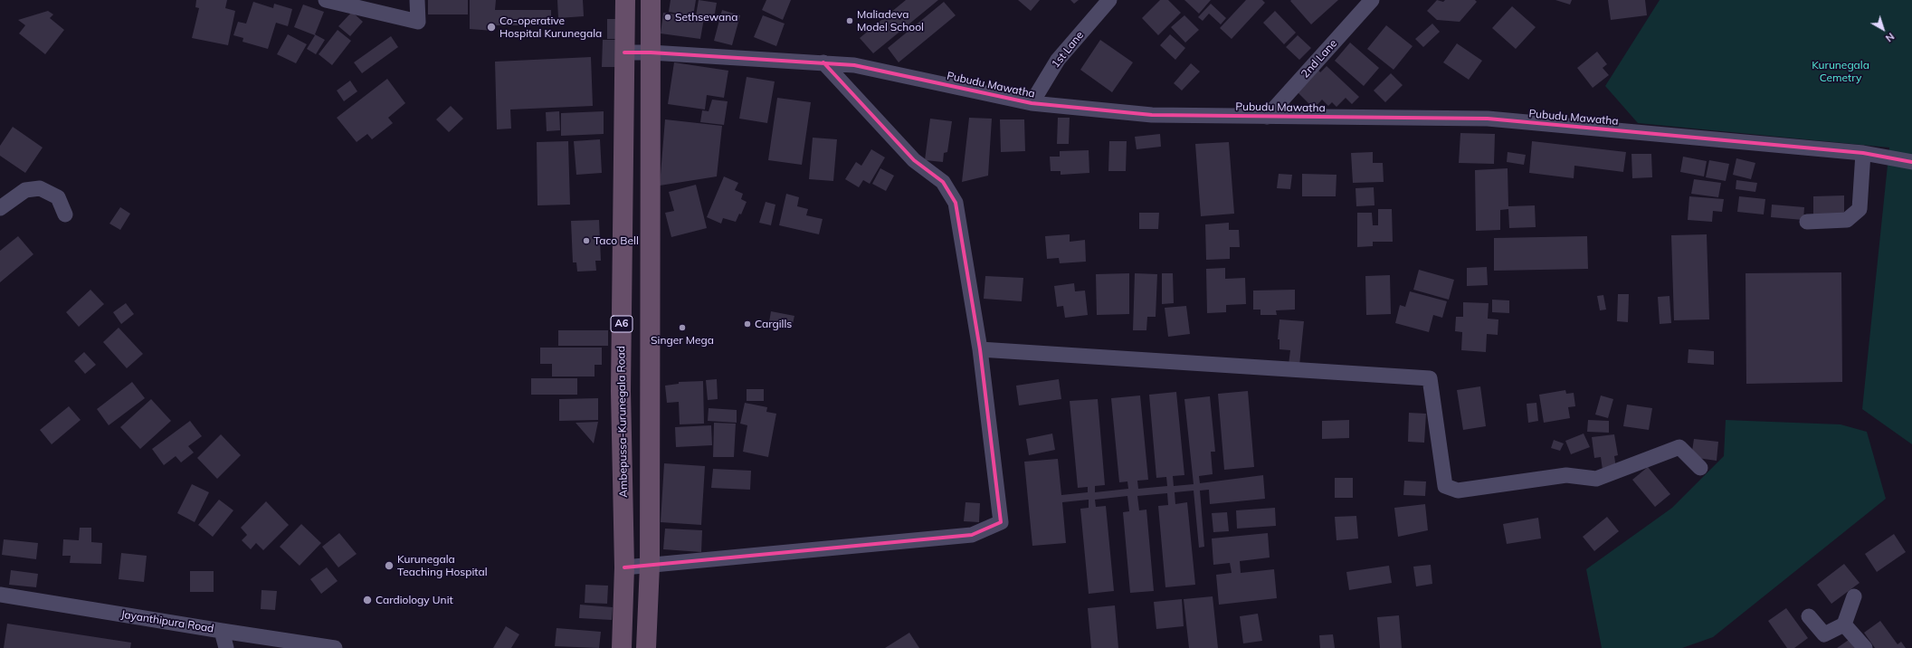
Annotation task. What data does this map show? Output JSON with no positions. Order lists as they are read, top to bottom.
{
  "streets": {
    "highway": ["A6", "Ambepussa-Kurunegala Road"],
    "street": [
      "1st Lane",
      "2nd Lane",
      "Pubudu Mawatha",
      "Jayanthipura Road"
    ]
  },
  "crossings": [
    ["1st Lane", "Pubudu Mawatha"],
    ["2nd Lane", "Pubudu Mawatha"],
    ["Pubudu Mawatha", "Ambepussa-Kurunegala Road"]
  ],
  "parks": ["Kurunegala Cemetry"],
  "places": [
    "Sethsewana",
    "Maliadeva Model School",
    "Co-operative Hospital Kurunegala",
    "Taco Bell",
    "Cargills",
    "Singer Mega",
    "Kurunegala Teaching Hospital",
    "Cardiology Unit"
  ],
  "north": "bottom right"
}
